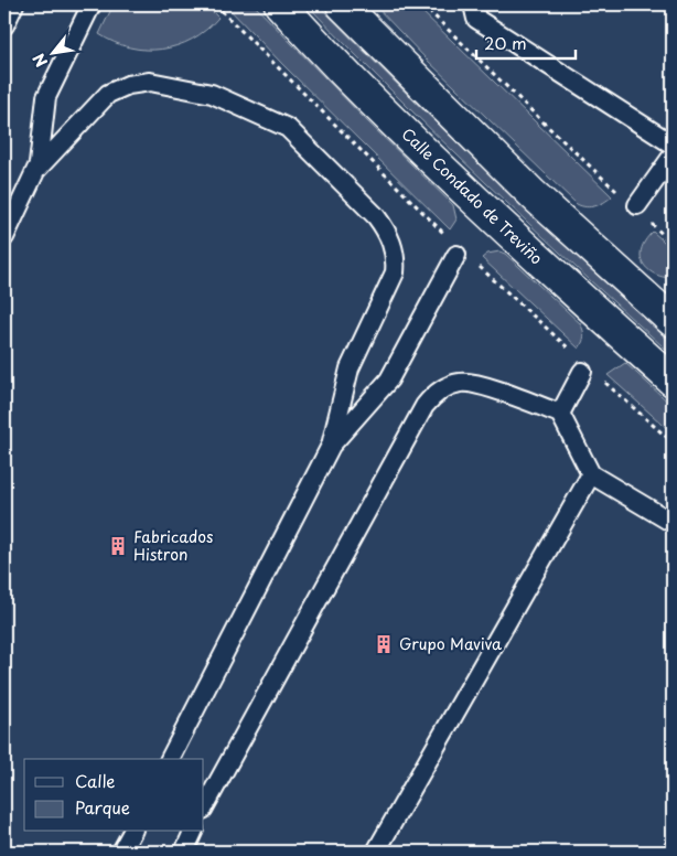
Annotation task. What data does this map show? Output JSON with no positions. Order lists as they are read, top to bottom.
{
  "streets": {
    "street": ["Calle Condado de Treviño"]
  },
  "places": {
    "building": ["Fabricados Histron", "Grupo Maviva"]
  },
  "legend": ["Calle", "Parque"],
  "scale_bar": "20 m",
  "north": "bottom left"
}
